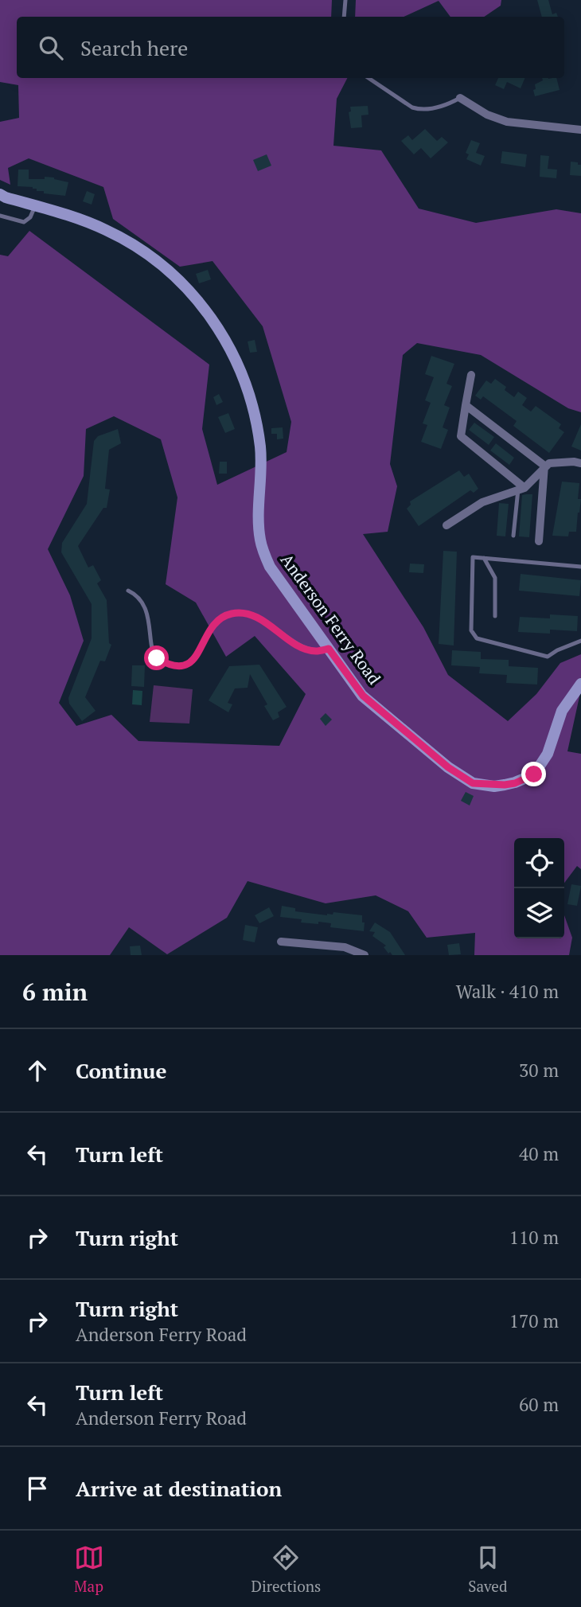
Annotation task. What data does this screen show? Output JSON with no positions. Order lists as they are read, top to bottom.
{
  "streets": {
    "street": ["Anderson Ferry Road"]
  },
  "page": {
    "search": "Search here",
    "heading": ["6 min", "Walk · 410 m"],
    "list": [
      ["Continue", "30 m"],
      ["Turn left", "40 m"],
      ["Turn right", "110 m"],
      ["Turn right", "Anderson Ferry Road", "170 m"],
      ["Turn left", "Anderson Ferry Road", "60 m"],
      "Arrive at destination"
    ],
    "nav": ["Map", "Directions", "Saved"]
  }
}
